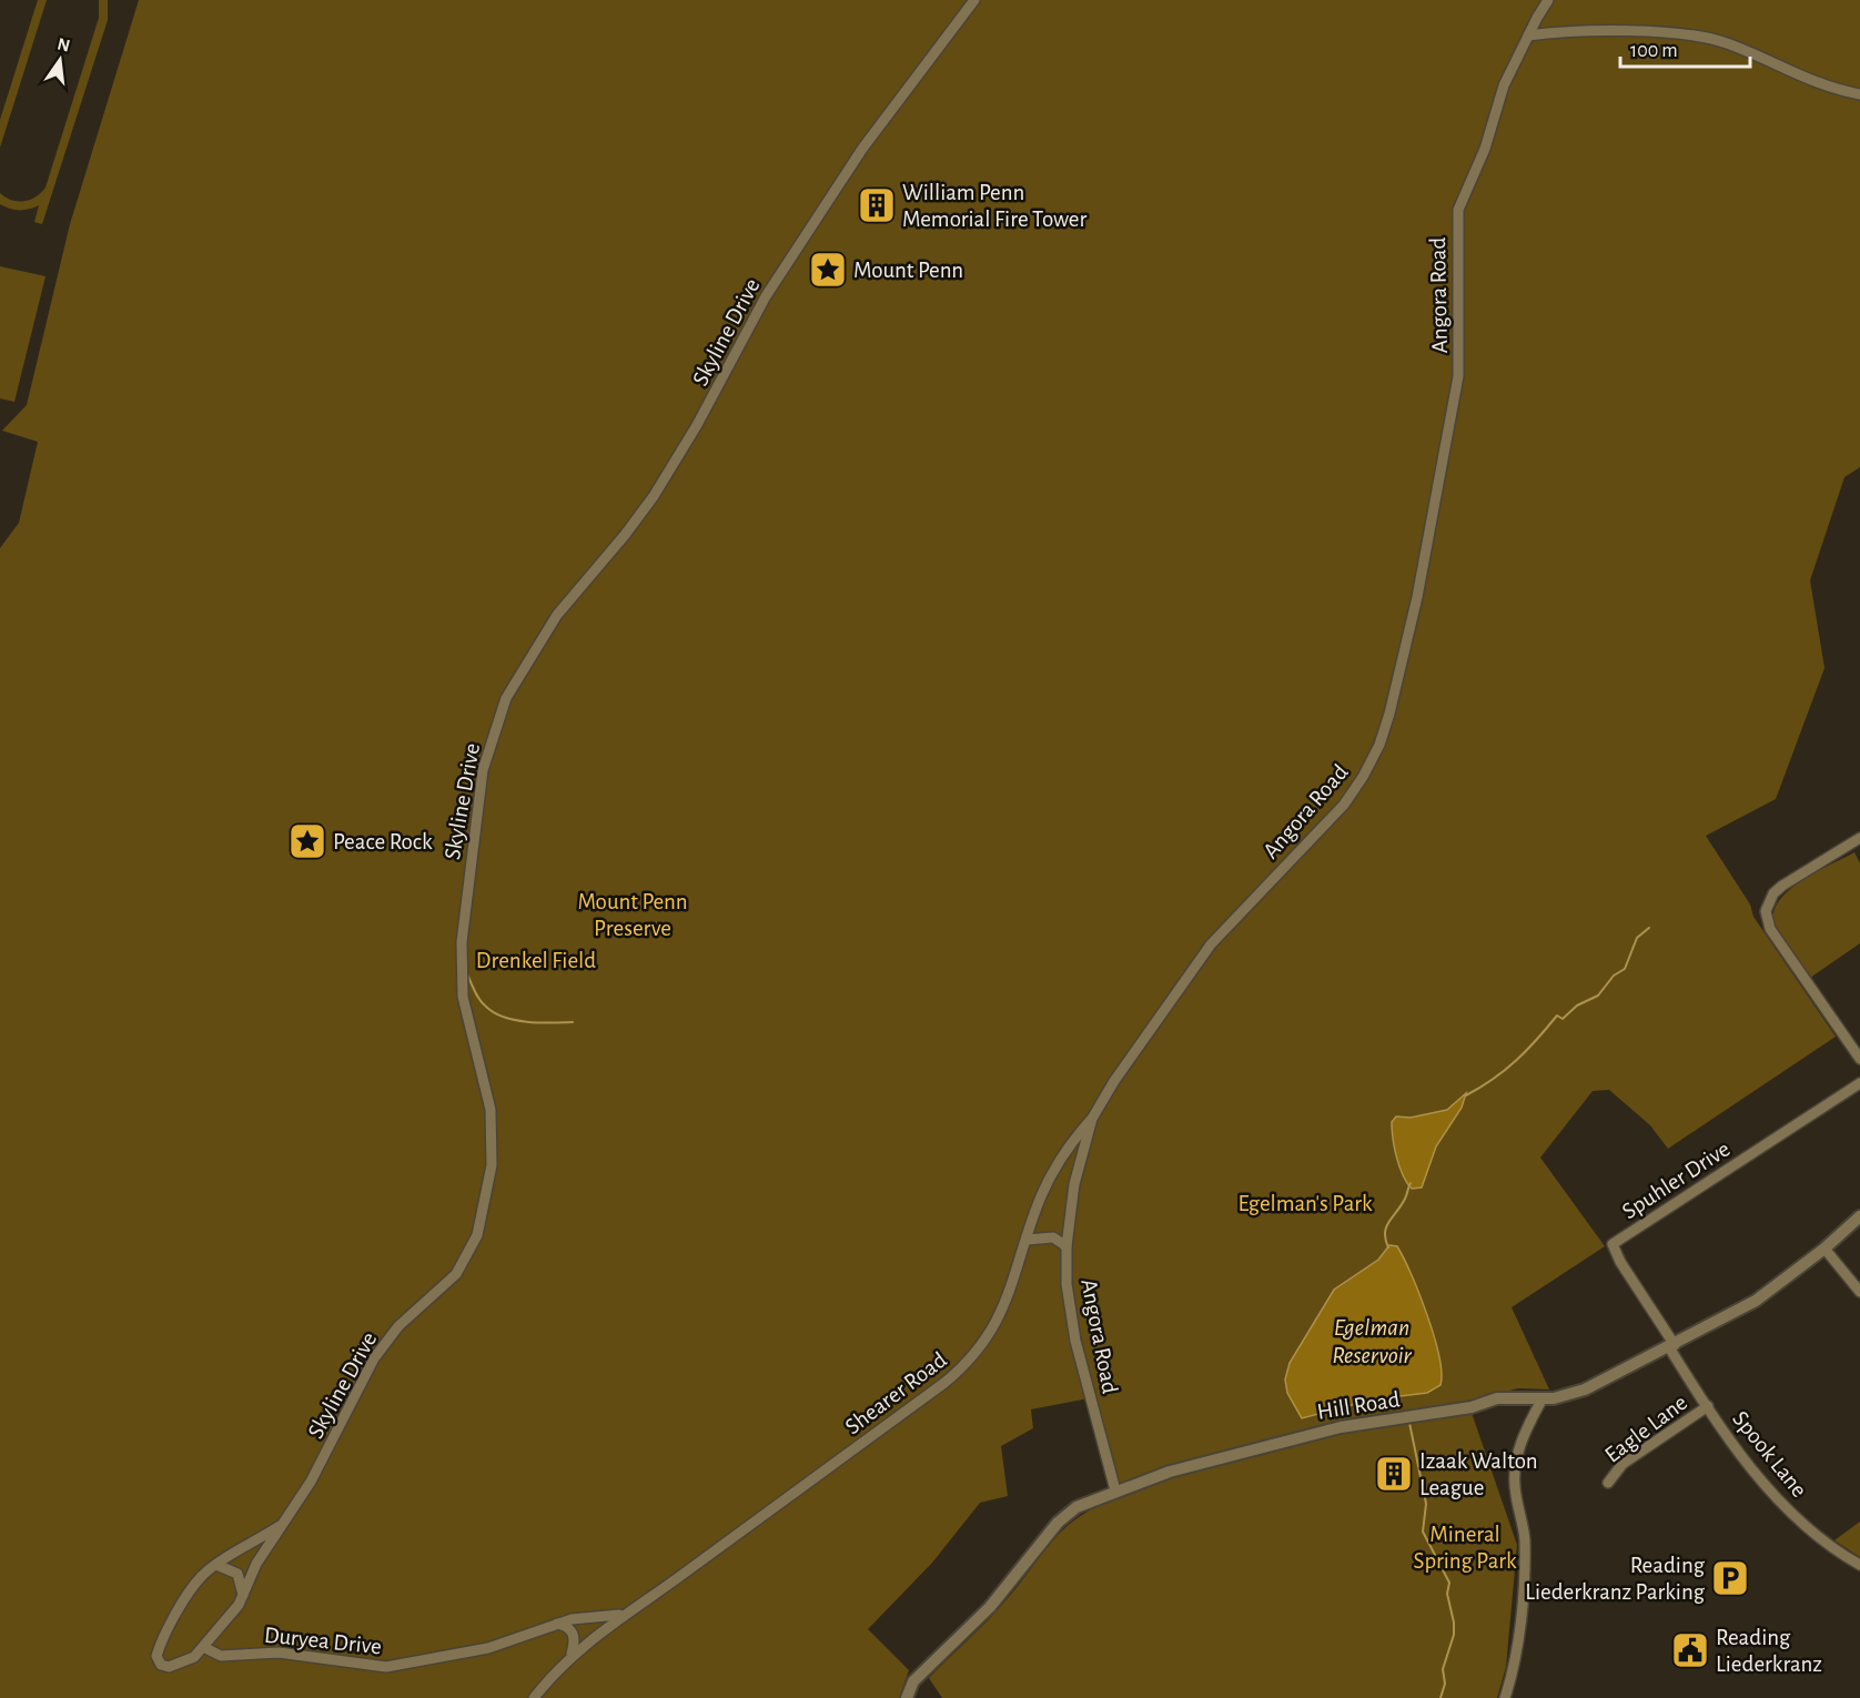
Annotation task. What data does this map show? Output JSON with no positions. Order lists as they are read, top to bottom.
{
  "streets": {
    "street": [
      "Angora Road",
      "Skyline Drive",
      "Spuhler Drive",
      "Shearer Road",
      "Hill Road",
      "Eagle Lane",
      "Spook Lane",
      "Duryea Drive"
    ]
  },
  "crossings": [
    ["Angora Road", "Shearer Road"],
    ["Angora Road", "Hill Road"],
    ["Skyline Drive", "Duryea Drive"],
    ["Spuhler Drive", "Hill Road"],
    ["Spuhler Drive", "Spook Lane"],
    ["Shearer Road", "Duryea Drive"],
    ["Hill Road", "Spook Lane"],
    ["Eagle Lane", "Spook Lane"]
  ],
  "water": ["Egelman Reservoir"],
  "parks": [
    "Mount Penn Preserve",
    "Drenkel Field",
    "Egelman's Park",
    "Mineral Spring Park"
  ],
  "places": {
    "building": ["William Penn Memorial Fire Tower", "Izaak Walton League"],
    "place": ["Mount Penn", "Peace Rock"],
    "parking": ["Reading Liederkranz Parking"],
    "public building": ["Reading Liederkranz"]
  },
  "scale_bar": "100 m",
  "north": "top"
}
